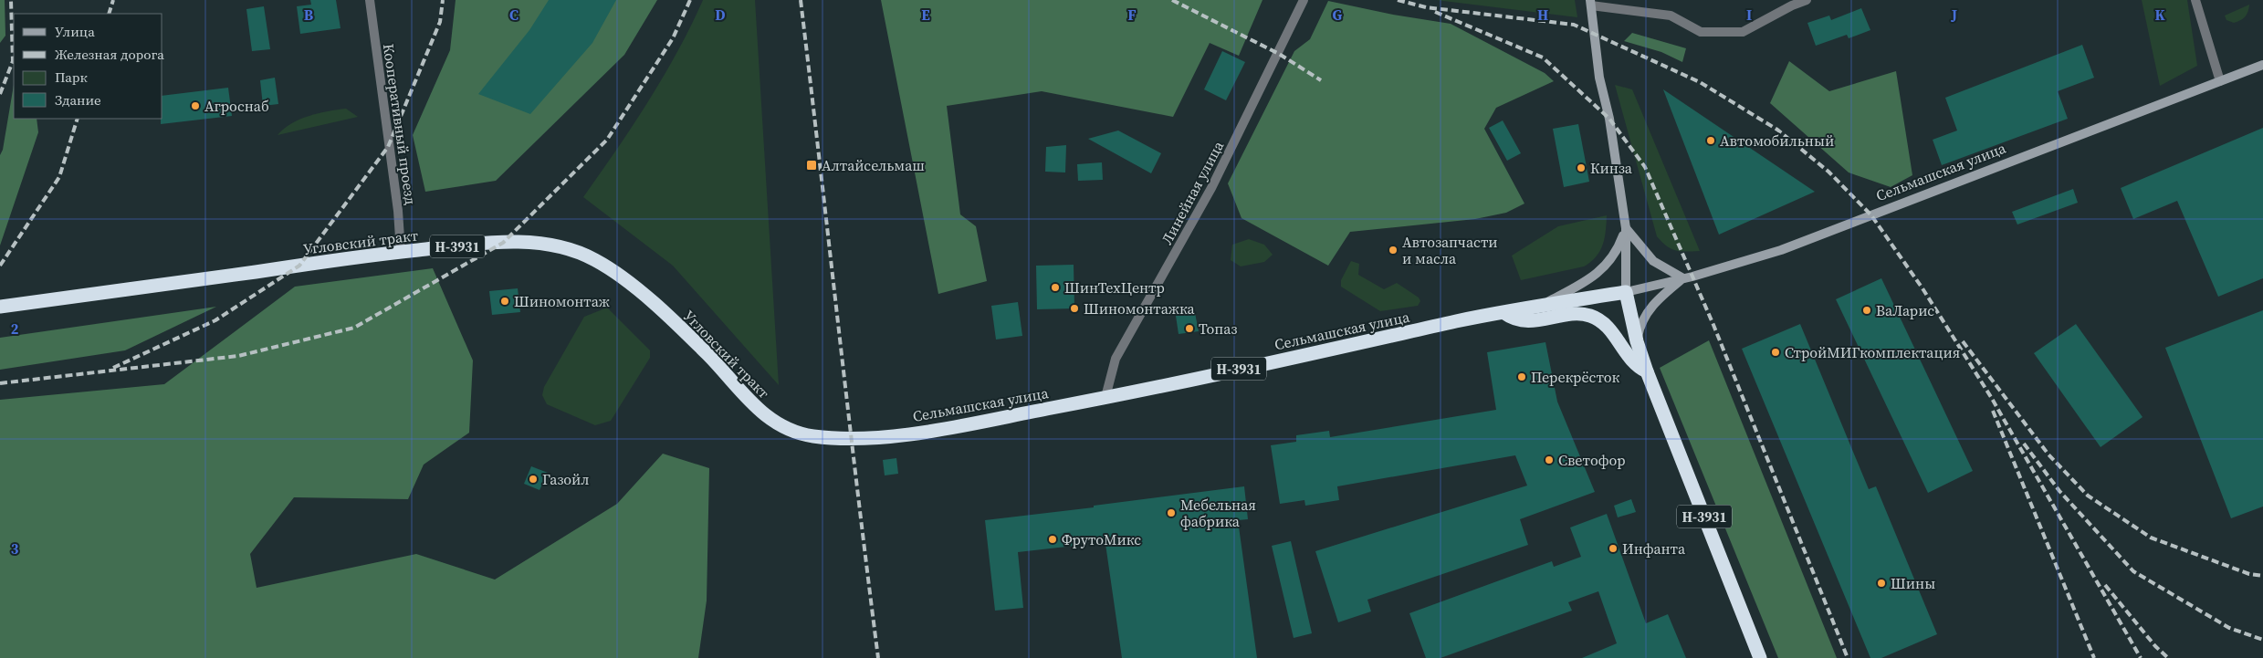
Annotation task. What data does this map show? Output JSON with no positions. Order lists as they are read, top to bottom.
{
  "streets": {
    "highway": ["Сельмашская улица", "Угловский тракт", "Н-3931"],
    "street": ["Кооперативный проезд", "Линейная улица"]
  },
  "crossings": [
    ["Кооперативный проезд", "Угловский тракт"],
    ["Сельмашская улица", "Линейная улица"],
    ["Сельмашская улица", "Угловский тракт"],
    ["Сельмашская улица", "Н-3931"]
  ],
  "places": {
    "other": [
      "Агроснаб",
      "Автомобильный",
      "Кинза",
      "Автозапчасти и масла",
      "ШинТехЦентр",
      "Шиномонтаж",
      "Шиномонтажка",
      "ВаЛарис",
      "Топаз",
      "СтройМИГкомплектация",
      "Перекрёсток",
      "Светофор",
      "Газойл",
      "Мебельная фабрика",
      "ФрутоМикс",
      "Инфанта",
      "Шины"
    ],
    "transit": ["Алтайсельмаш"]
  },
  "legend": [
    "Улица",
    "Железная дорога",
    "Парк",
    "Здание"
  ],
  "grid": {
    "columns": [
      "B",
      "C",
      "D",
      "E",
      "F",
      "G",
      "H",
      "I",
      "J",
      "K"
    ],
    "rows": ["2", "3"]
  }
}
